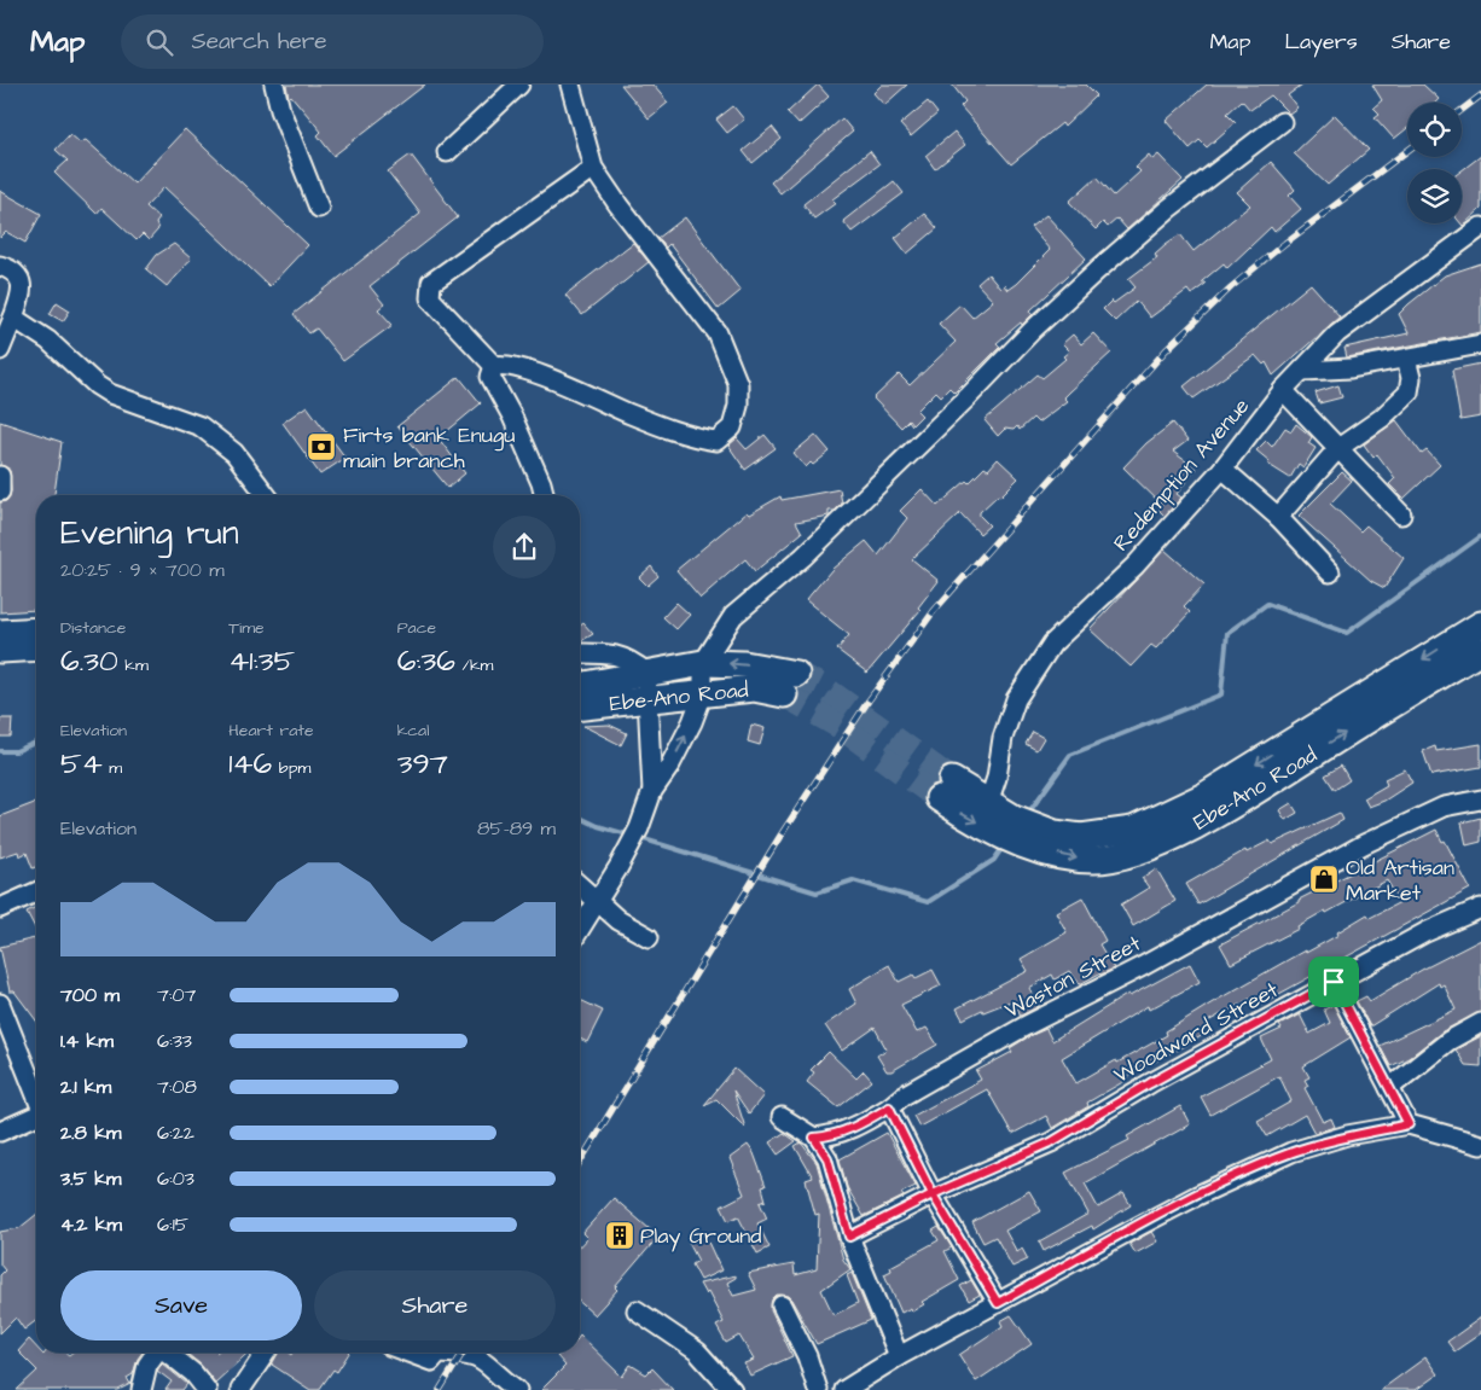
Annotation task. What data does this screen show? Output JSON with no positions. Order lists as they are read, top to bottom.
{
  "streets": {
    "main road": ["Ebe-Ano Road"],
    "street": ["Redemption Avenue", "Waston Street", "Woodward Street"]
  },
  "places": {
    "bank": ["Firts bank Enugu main branch"],
    "shop": ["Old Artisan Market"],
    "building": ["Play Ground"]
  },
  "page": {
    "header": "Map",
    "search": "Search here",
    "nav": ["Map", "Layers", "Share"],
    "heading": ["Evening run", "20:25 · 9 × 700 m"],
    "stats": [
      ["Distance", "6.30 km"],
      ["Time", "41:35"],
      ["Pace", "6:36 /km"],
      ["Elevation", "54 m"],
      ["Heart rate", "146 bpm"],
      ["kcal", "397"]
    ],
    "chart": ["Elevation", "85–89 m"],
    "list": [
      {
        "name": "700 m",
        "note": "7:07"
      },
      {
        "name": "1.4 km",
        "note": "6:33"
      },
      {
        "name": "2.1 km",
        "note": "7:08"
      },
      {
        "name": "2.8 km",
        "note": "6:22"
      },
      {
        "name": "3.5 km",
        "note": "6:03"
      },
      {
        "name": "4.2 km",
        "note": "6:15"
      }
    ],
    "buttons": ["Save", "Share"]
  }
}
